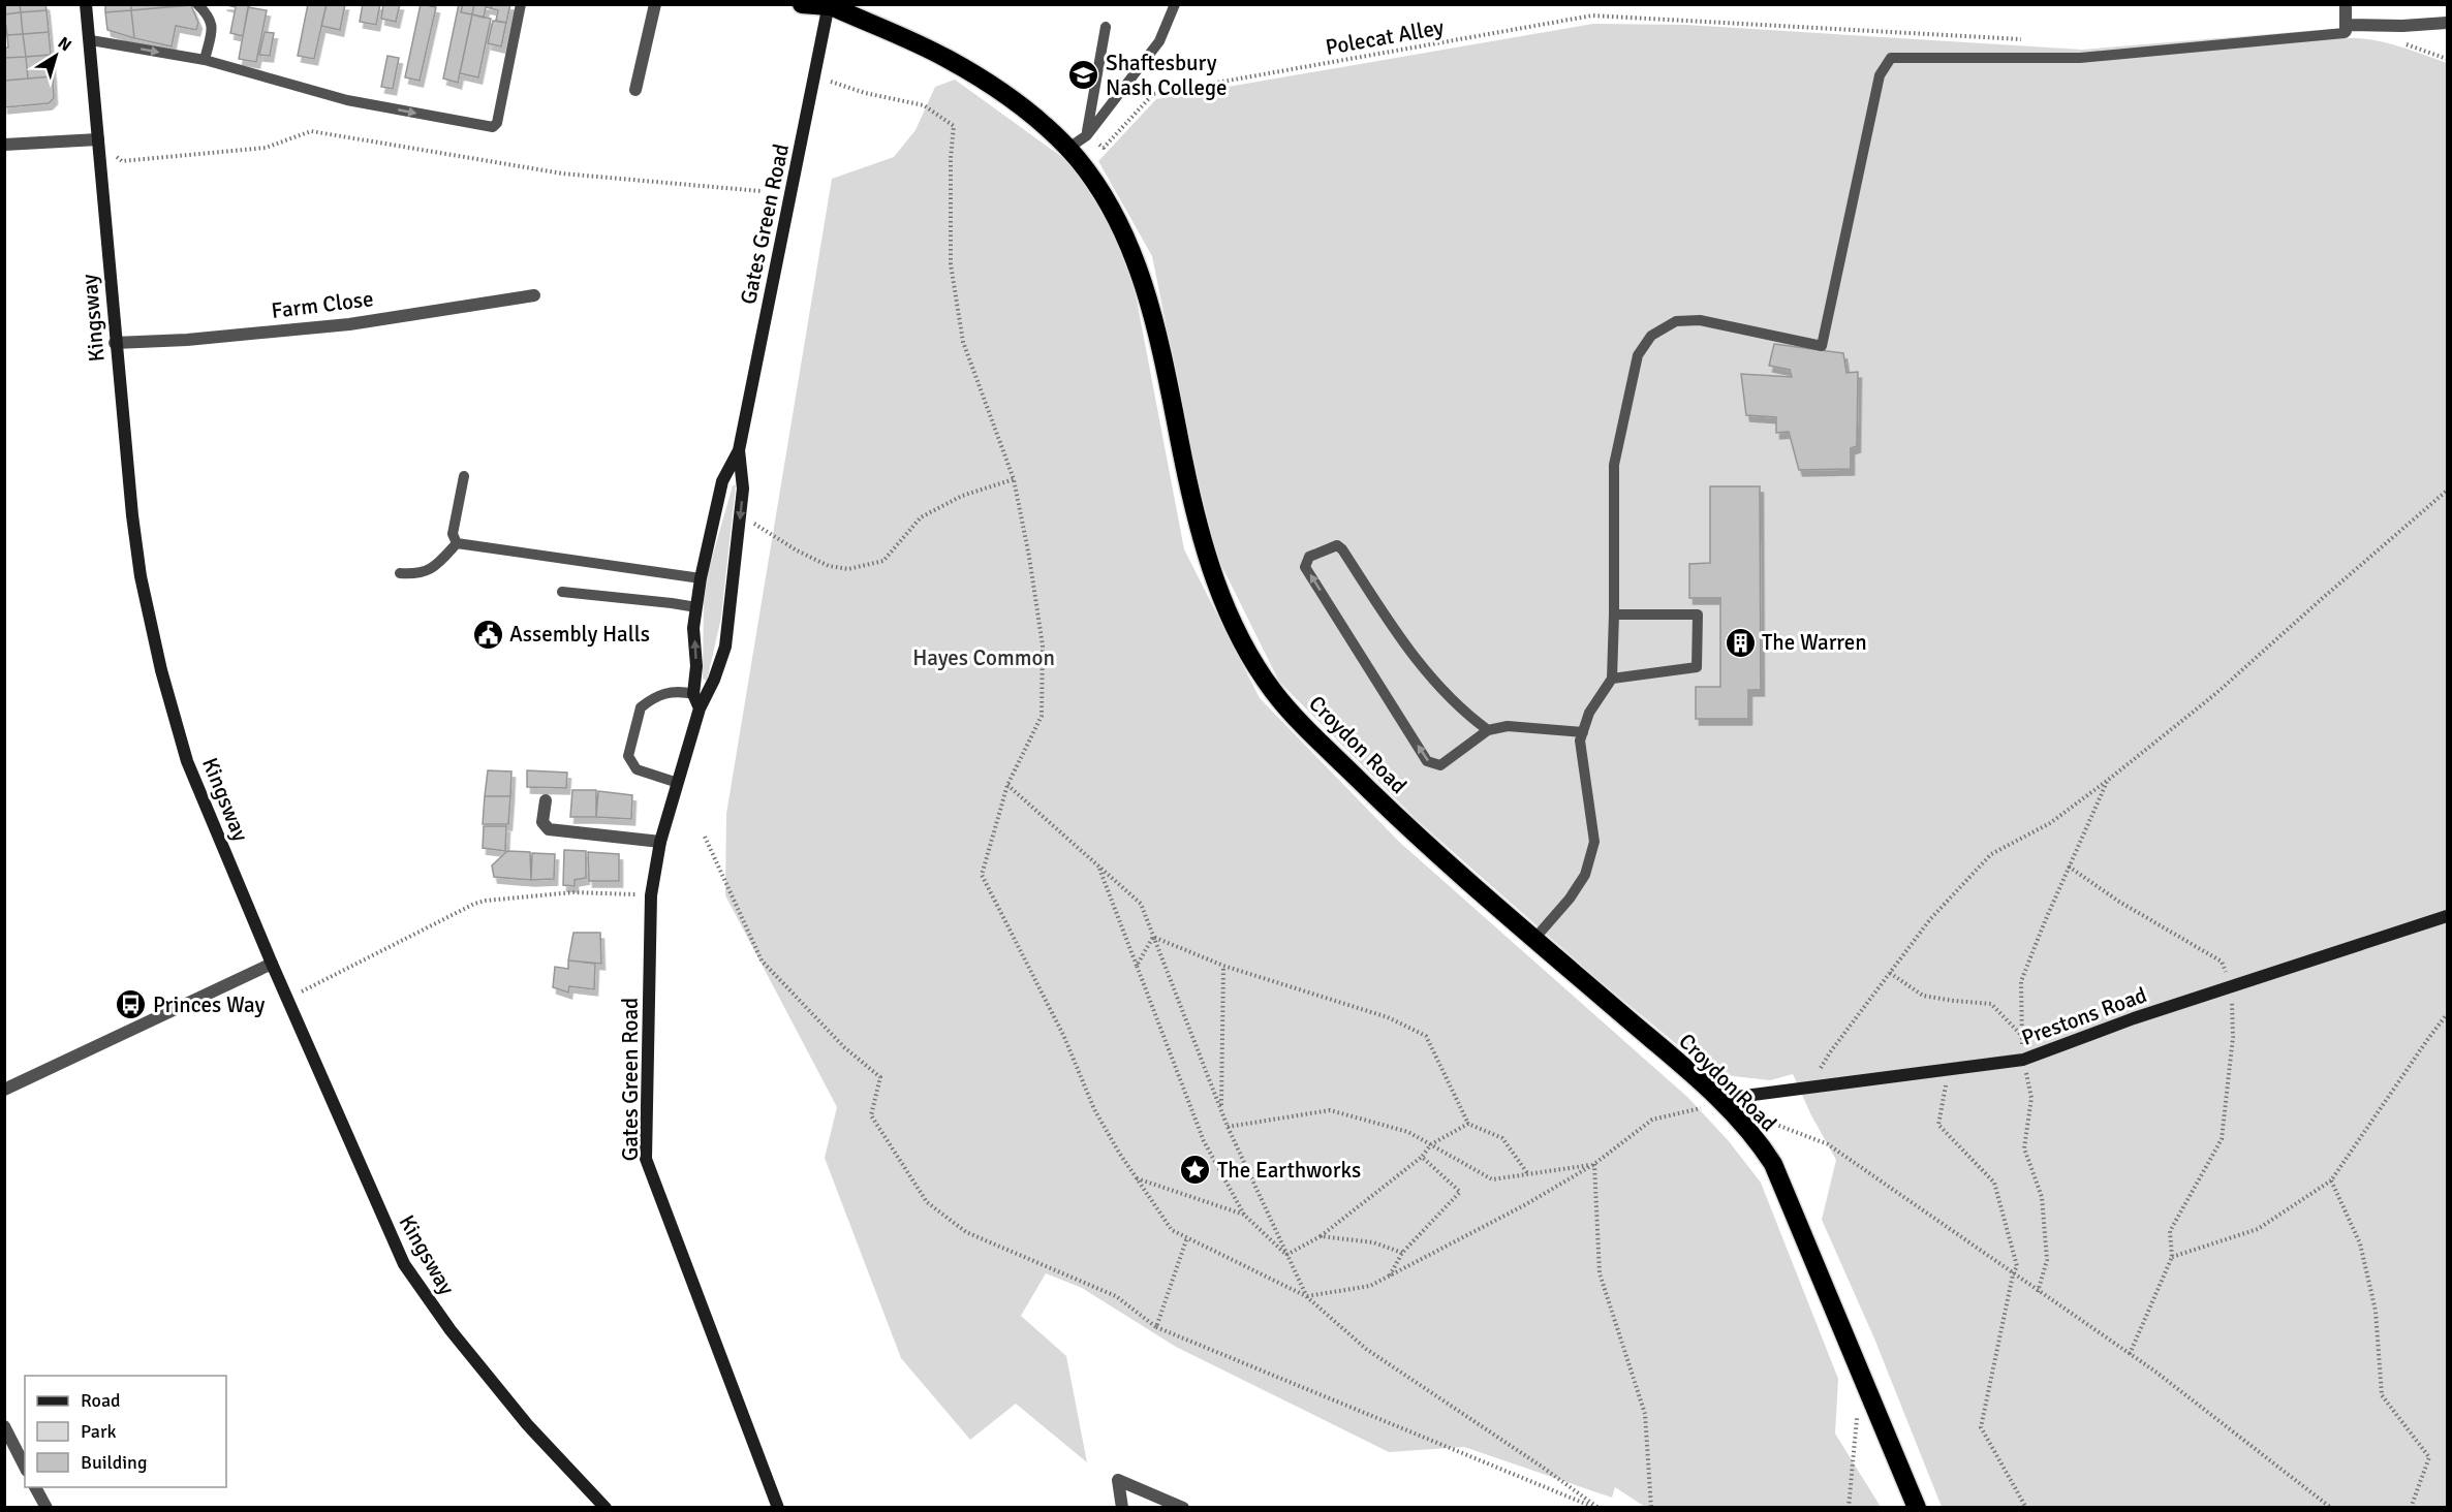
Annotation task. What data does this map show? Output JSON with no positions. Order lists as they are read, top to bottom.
{
  "streets": {
    "highway": ["Croydon Road"],
    "street": [
      "Gates Green Road",
      "Farm Close",
      "Kingsway",
      "Prestons Road"
    ],
    "path": ["Polecat Alley"]
  },
  "crossings": [
    ["Gates Green Road", "Croydon Road"],
    ["Farm Close", "Kingsway"],
    ["Croydon Road", "Prestons Road"]
  ],
  "parks": ["Hayes Common"],
  "places": {
    "school or university": ["Shaftesbury Nash College"],
    "public building": ["Assembly Halls"],
    "building": ["The Warren"],
    "bus stop": ["Princes Way"],
    "place": ["The Earthworks"]
  },
  "legend": ["Road", "Park", "Building"],
  "north": "top right"
}
